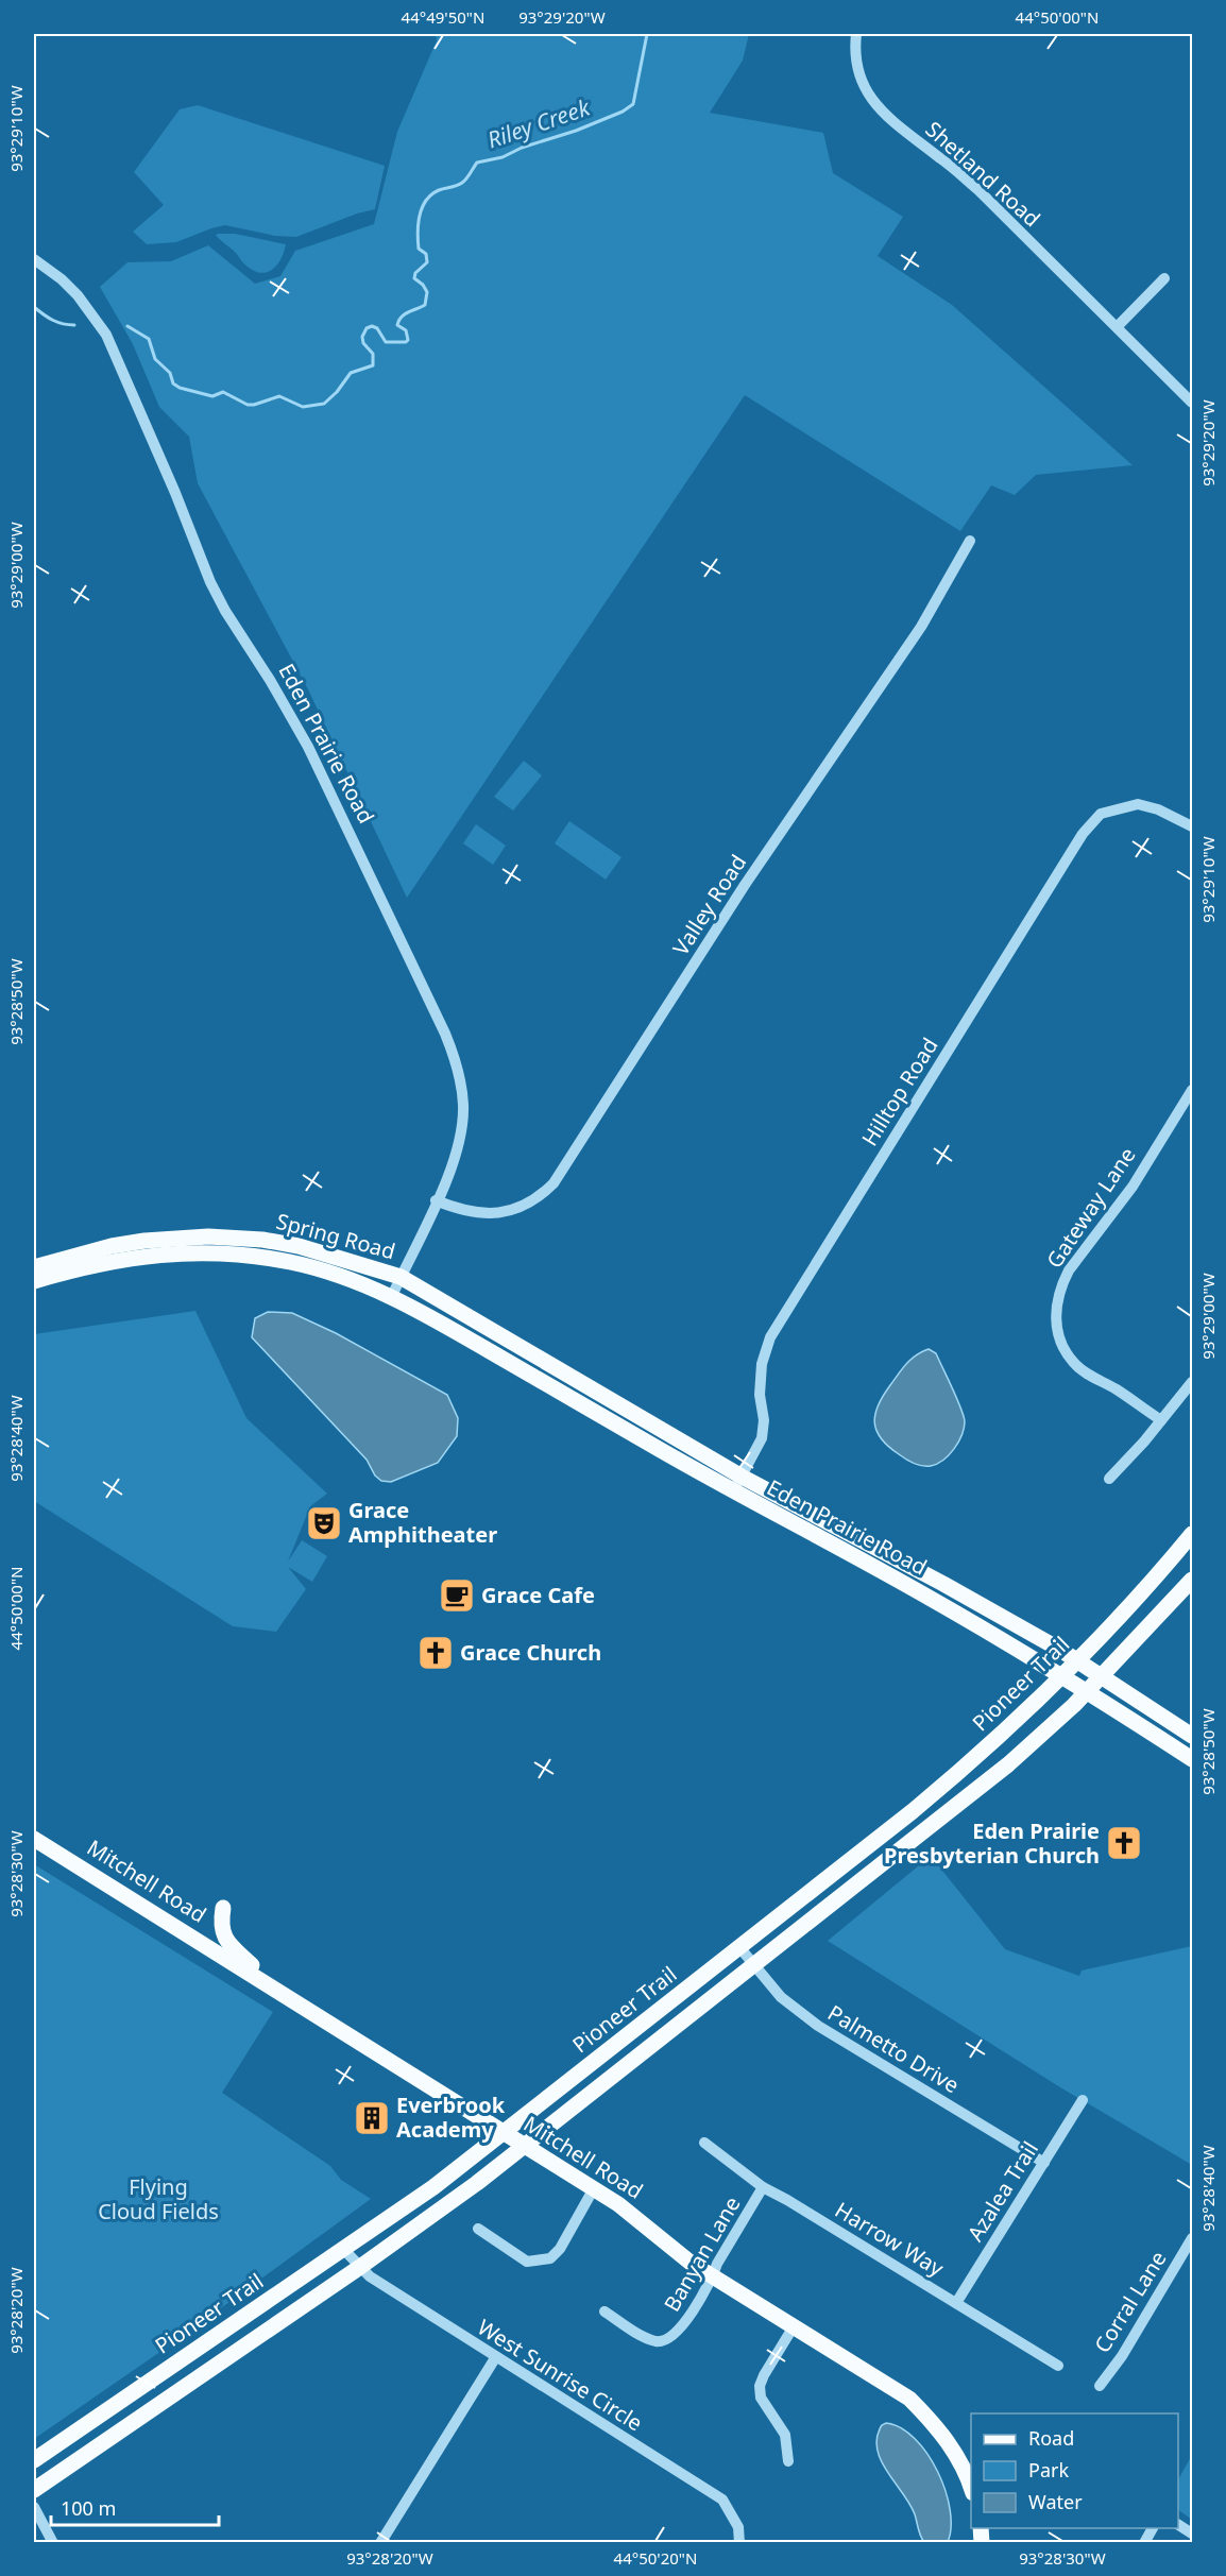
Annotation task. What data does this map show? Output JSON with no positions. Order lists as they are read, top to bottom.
{
  "streets": {
    "main road": [
      "Eden Prairie Road",
      "Spring Road",
      "Pioneer Trail",
      "Mitchell Road"
    ],
    "street": [
      "Shetland Road",
      "Valley Road",
      "Hilltop Road",
      "Gateway Lane",
      "Palmetto Drive",
      "Azalea Trail",
      "Harrow Way",
      "Banyan Lane",
      "Corral Lane",
      "West Sunrise Circle"
    ]
  },
  "crossings": [
    ["Eden Prairie Road", "Valley Road"],
    ["Eden Prairie Road", "Hilltop Road"],
    ["Eden Prairie Road", "Spring Road"],
    ["Eden Prairie Road", "Pioneer Trail"],
    ["Pioneer Trail", "Mitchell Road"],
    ["Pioneer Trail", "Palmetto Drive"],
    ["Pioneer Trail", "West Sunrise Circle"],
    ["Mitchell Road", "Banyan Lane"],
    ["Palmetto Drive", "Azalea Trail"],
    ["Azalea Trail", "Harrow Way"],
    ["Harrow Way", "Banyan Lane"]
  ],
  "water": ["Riley Creek"],
  "parks": ["Flying Cloud Fields"],
  "places": {
    "theatre": ["Grace Amphitheater"],
    "cafe": ["Grace Cafe"],
    "church": ["Grace Church", "Eden Prairie Presbyterian Church"],
    "building": ["Everbrook Academy"]
  },
  "legend": ["Road", "Park", "Water"],
  "scale_bar": "100 m",
  "coordinates": [
    "44°49'50\"N",
    "93°29'20\"W",
    "44°50'00\"N",
    "93°29'10\"W",
    "93°29'00\"W",
    "93°28'50\"W",
    "93°28'40\"W",
    "93°28'30\"W",
    "93°28'20\"W",
    "44°50'20\"N"
  ]
}
